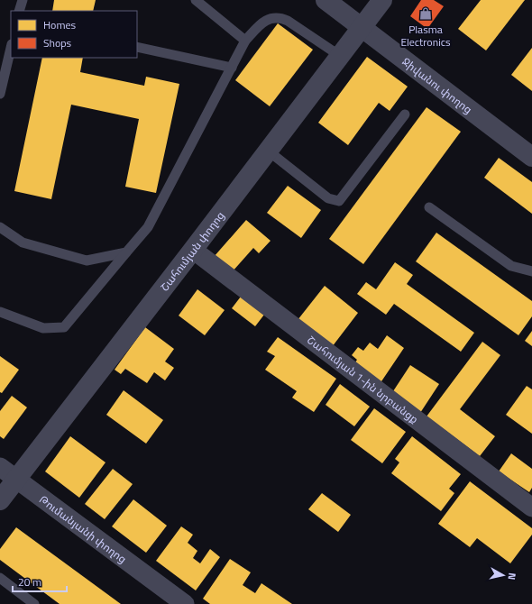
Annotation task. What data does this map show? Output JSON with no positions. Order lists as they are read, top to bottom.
{
  "streets": {
    "street": [
      "Ջիվանու փողոց",
      "Շահումյան փողոց",
      "Շահումյան 1-ին նրբանցք",
      "Թումանյանի փողոց"
    ]
  },
  "crossings": [
    ["Ջիվանու փողոց", "Շահումյան փողոց"],
    ["Շահումյան փողոց", "Շահումյան 1-ին նրբանցք"],
    ["Շահումյան փողոց", "Թումանյանի փողոց"]
  ],
  "places": {
    "shop": ["Plasma Electronics"]
  },
  "legend": ["Homes", "Shops"],
  "scale_bar": "20 m",
  "north": "right"
}
